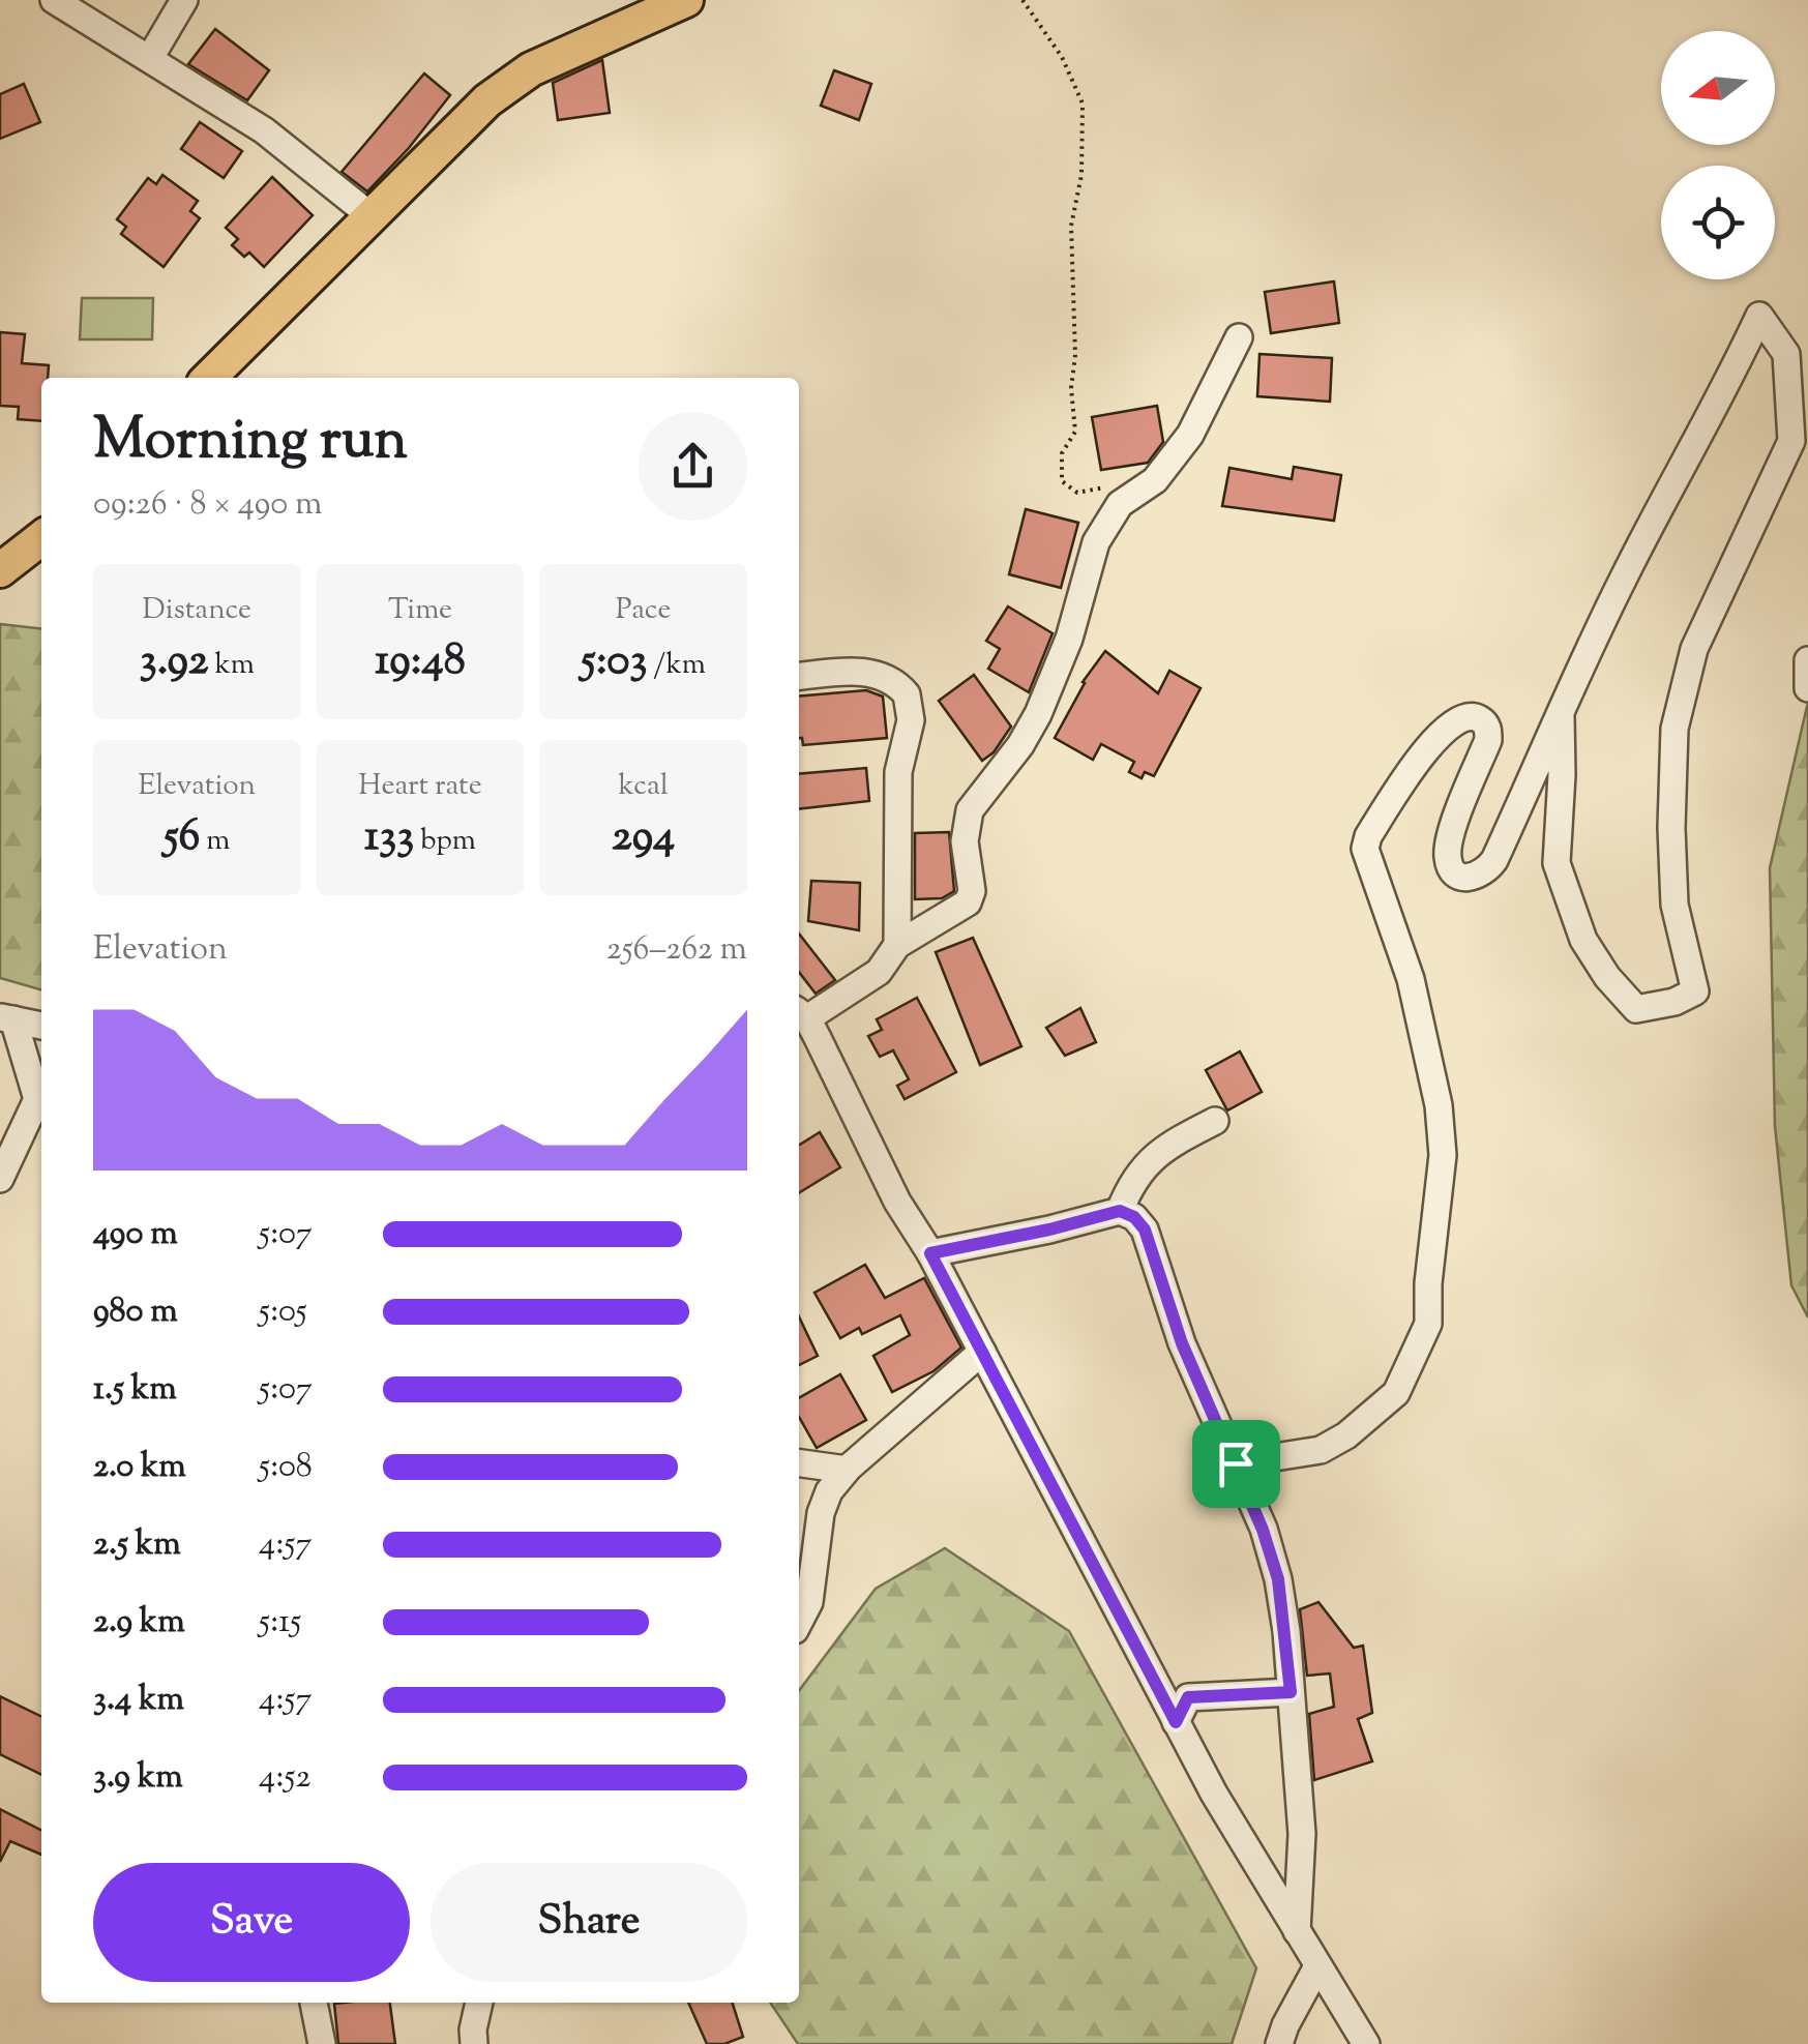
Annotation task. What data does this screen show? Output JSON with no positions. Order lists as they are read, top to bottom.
{
  "north": "left",
  "page": {
    "heading": ["Morning run", "09:26 · 8 × 490 m"],
    "stats": [
      ["Distance", "3.92 km"],
      ["Time", "19:48"],
      ["Pace", "5:03 /km"],
      ["Elevation", "56 m"],
      ["Heart rate", "133 bpm"],
      ["kcal", "294"]
    ],
    "chart": ["Elevation", "256–262 m"],
    "list": [
      {
        "name": "490 m",
        "note": "5:07"
      },
      {
        "name": "980 m",
        "note": "5:05"
      },
      {
        "name": "1.5 km",
        "note": "5:07"
      },
      {
        "name": "2.0 km",
        "note": "5:08"
      },
      {
        "name": "2.5 km",
        "note": "4:57"
      },
      {
        "name": "2.9 km",
        "note": "5:15"
      },
      {
        "name": "3.4 km",
        "note": "4:57"
      },
      {
        "name": "3.9 km",
        "note": "4:52"
      }
    ],
    "buttons": ["Save", "Share"]
  }
}
